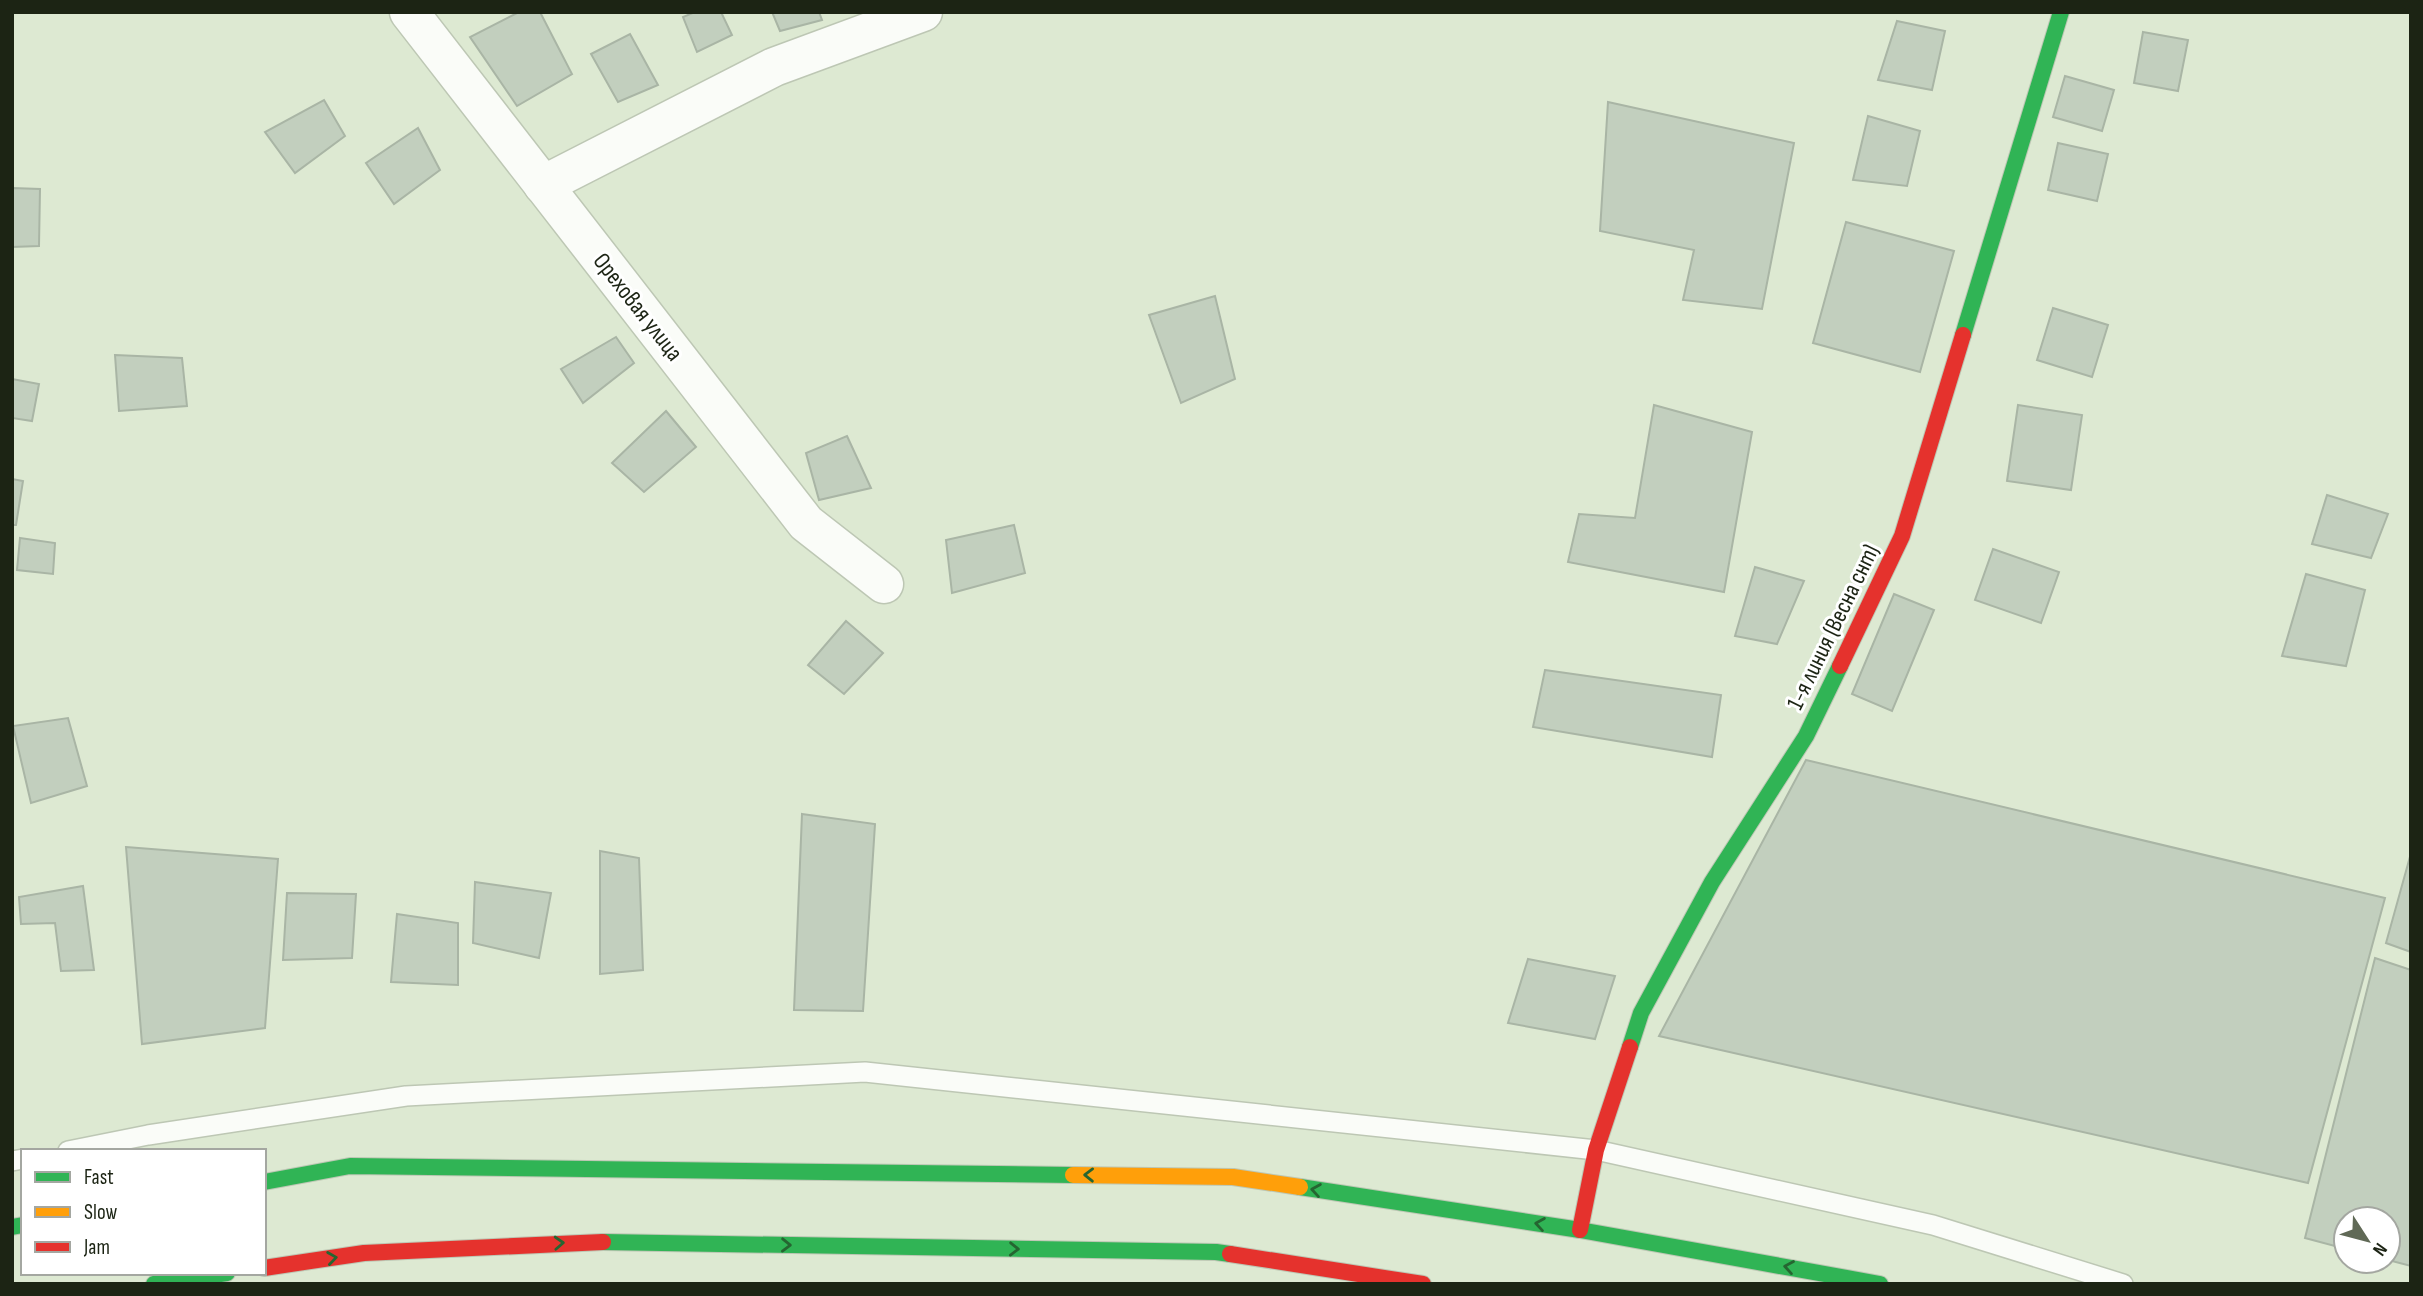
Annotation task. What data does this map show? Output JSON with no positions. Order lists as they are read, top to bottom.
{
  "streets": {
    "main road": ["1-я линия (Весна снт)"],
    "street": ["Ореховая улица"]
  },
  "legend": ["Fast", "Slow", "Jam"],
  "north": "bottom right"
}
